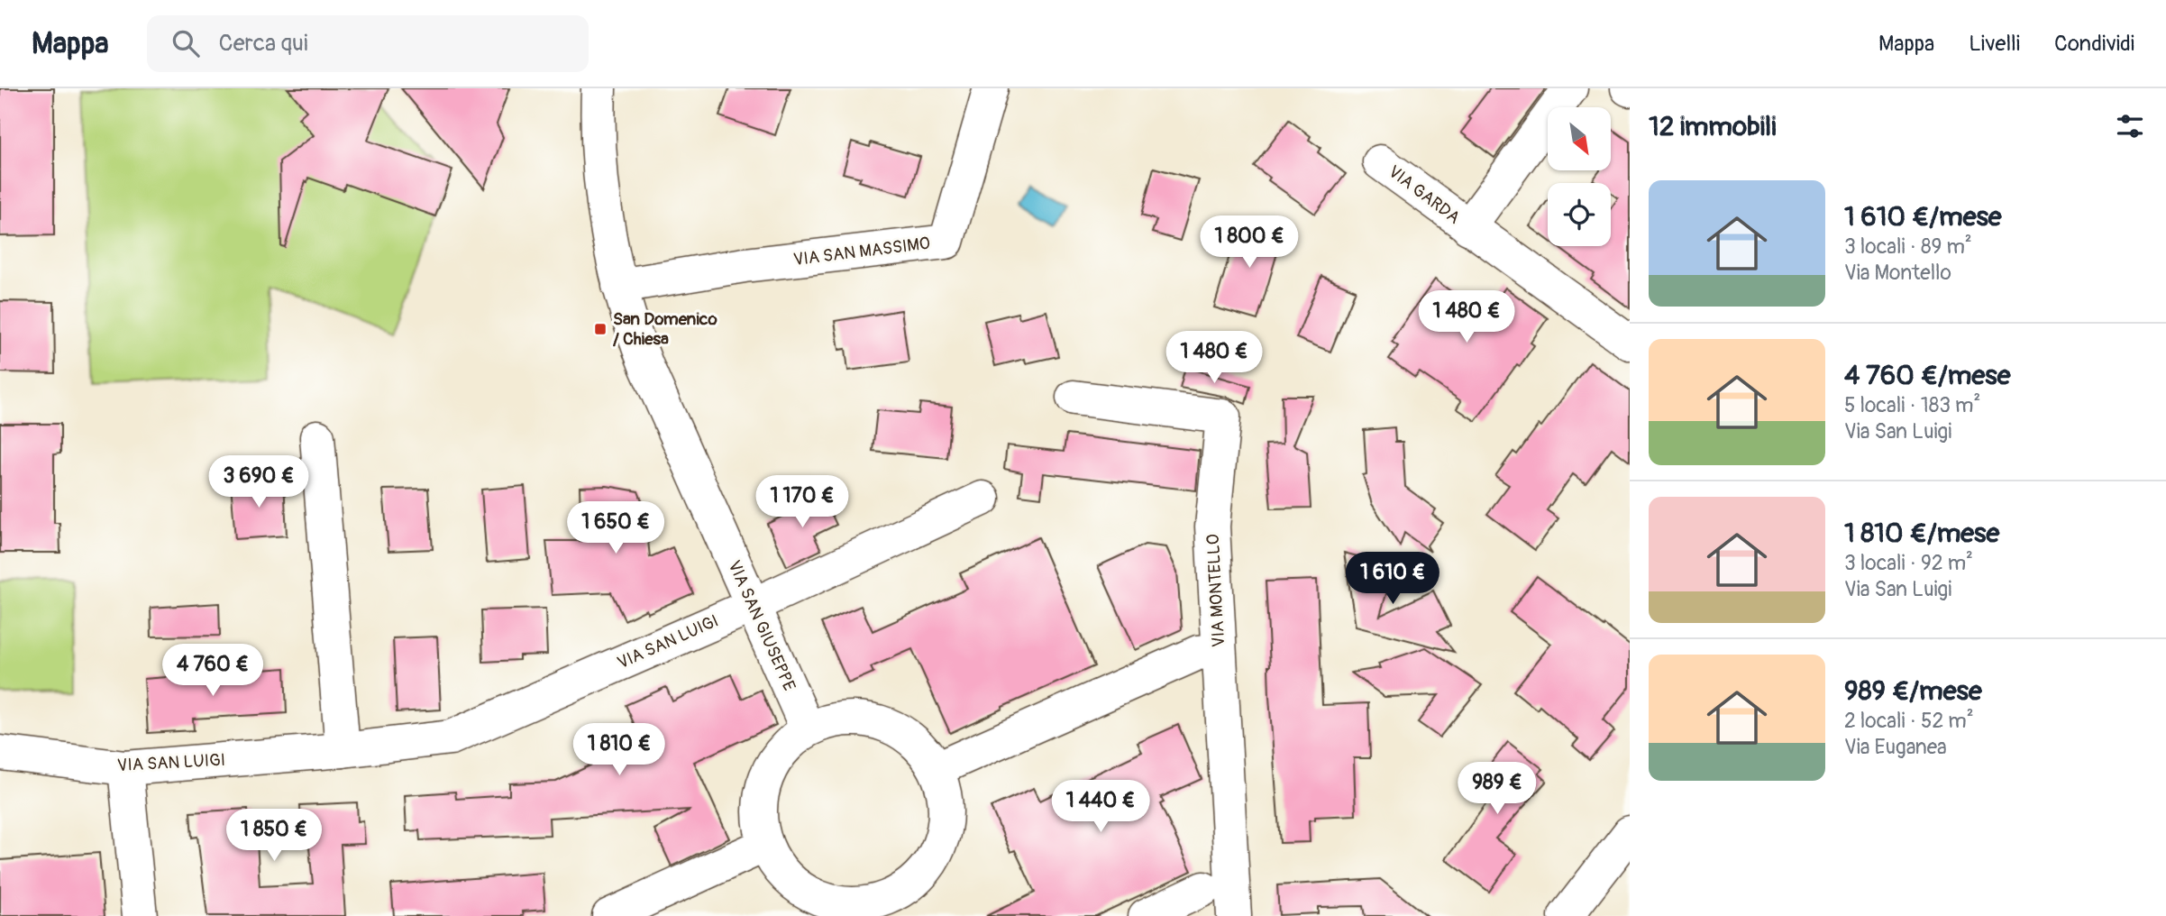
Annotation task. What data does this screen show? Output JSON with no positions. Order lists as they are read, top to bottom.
{
  "streets": {
    "street": [
      "VIA GARDA",
      "VIA SAN MASSIMO",
      "VIA MONTELLO",
      "VIA SAN GIUSEPPE",
      "VIA SAN LUIGI"
    ]
  },
  "crossings": [
    ["VIA SAN MASSIMO", "VIA SAN GIUSEPPE"],
    ["VIA SAN GIUSEPPE", "VIA SAN LUIGI"]
  ],
  "places": {
    "transit": ["San Domenico / Chiesa"]
  },
  "north": "bottom right",
  "page": {
    "header": "Mappa",
    "search": "Cerca qui",
    "nav": ["Mappa", "Livelli", "Condividi"],
    "heading": "12 immobili",
    "list": [
      {
        "name": "1 610 €/mese",
        "note": "3 locali · 89 m² · Via Montello"
      },
      {
        "name": "4 760 €/mese",
        "note": "5 locali · 183 m² · Via San Luigi"
      },
      {
        "name": "1 810 €/mese",
        "note": "3 locali · 92 m² · Via San Luigi"
      },
      {
        "name": "989 €/mese",
        "note": "2 locali · 52 m² · Via Euganea"
      }
    ],
    "price": [
      "1 800 €",
      "1 480 €",
      "1 480 €",
      "3 690 €",
      "1 170 €",
      "1 650 €",
      "1 610 €",
      "4 760 €",
      "1 810 €",
      "989 €",
      "1 440 €",
      "1 850 €"
    ]
  }
}
